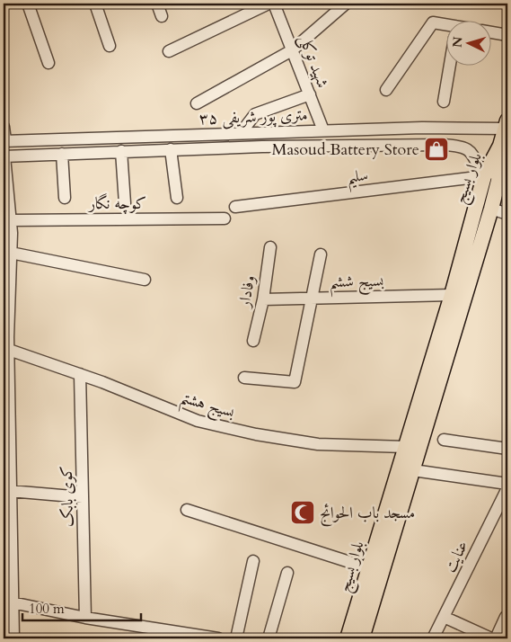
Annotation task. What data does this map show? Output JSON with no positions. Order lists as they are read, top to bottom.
{
  "streets": {
    "main road": ["بلوار بسیج"],
    "street": [
      "شهید توکلی",
      "۳۵ متری پور شریفی",
      "سلیم",
      "کوچه نگار",
      "بسیج ششم",
      "وفادار",
      "بسیج هشتم",
      "کوی بابک",
      "عنایت"
    ]
  },
  "crossings": [
    ["شهید توکلی", "۳۵ متری پور شریفی"],
    ["۳۵ متری پور شریفی", "سلیم"],
    ["۳۵ متری پور شریفی", "بلوار بسیج"],
    ["سلیم", "بلوار بسیج"],
    ["بلوار بسیج", "بسیج ششم"],
    ["بلوار بسیج", "بسیج هشتم"],
    ["بسیج ششم", "وفادار"],
    ["بسیج هشتم", "کوی بابک"]
  ],
  "places": {
    "shop": ["Masoud Battery Store"],
    "mosque": ["مسجد باب الحوائج"]
  },
  "scale_bar": "100 m",
  "north": "left"
}
